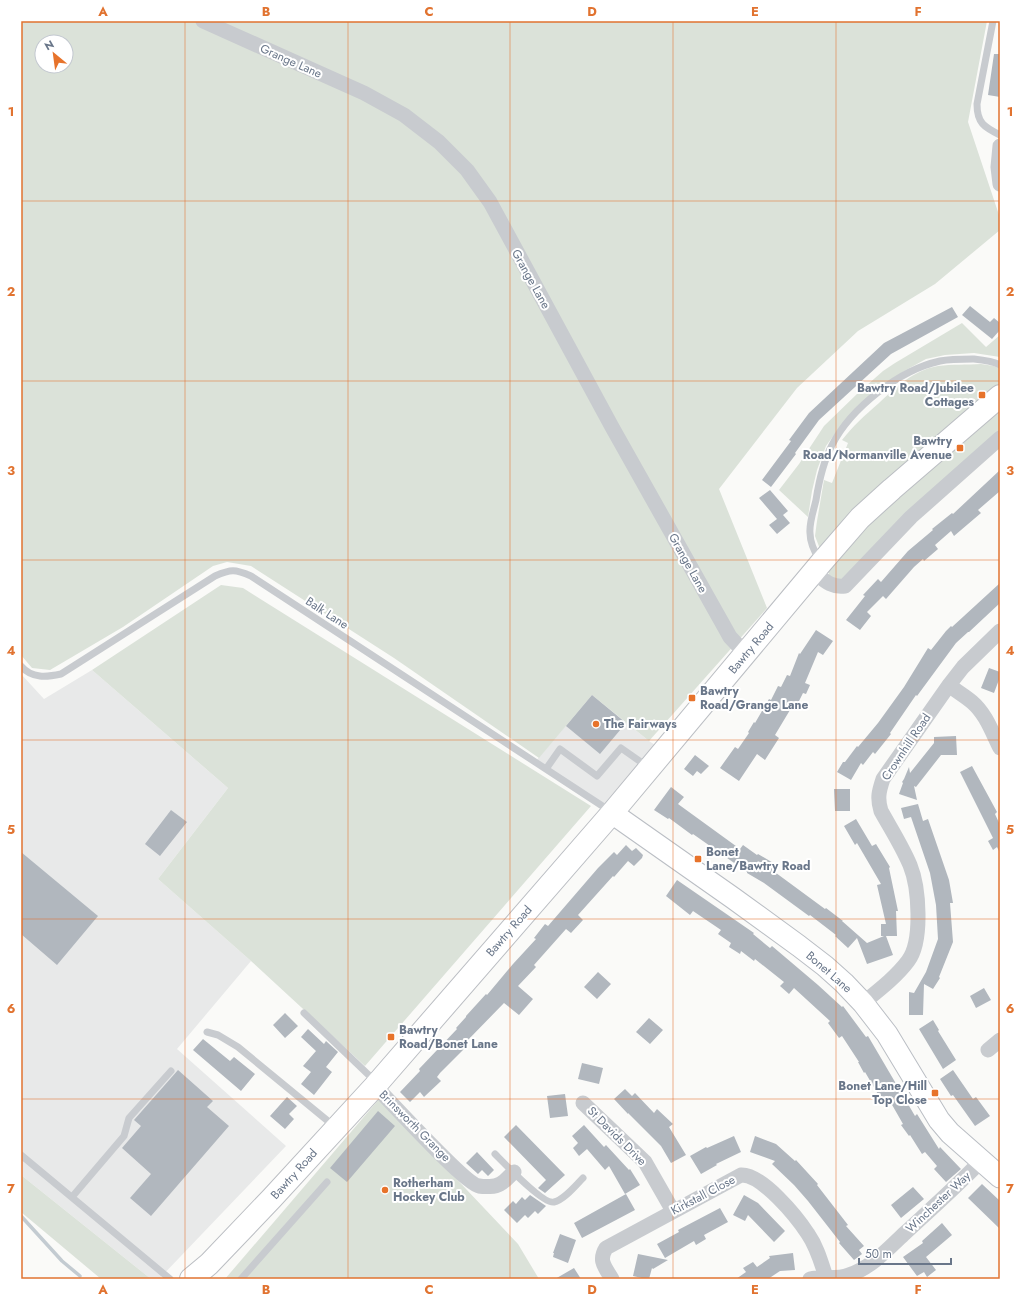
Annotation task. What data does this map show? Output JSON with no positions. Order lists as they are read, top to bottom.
{
  "streets": {
    "main road": ["Bawtry Road", "Bonet Lane"],
    "street": [
      "Grange Lane",
      "Crownhill Road",
      "Brinsworth Grange",
      "St Davids Drive",
      "Kirkstall Close",
      "Winchester Way"
    ],
    "lane": ["Balk Lane"]
  },
  "crossings": [
    ["Grange Lane", "Bawtry Road"],
    ["Balk Lane", "Bawtry Road"],
    ["Balk Lane", "Bonet Lane"],
    ["Bawtry Road", "Bonet Lane"],
    ["Bawtry Road", "Brinsworth Grange"],
    ["Crownhill Road", "Bonet Lane"],
    ["Bonet Lane", "Winchester Way"],
    ["St Davids Drive", "Kirkstall Close"],
    ["Kirkstall Close", "Winchester Way"]
  ],
  "places": {
    "transit": [
      "Bawtry Road/Jubilee Cottages",
      "Bawtry Road/Normanville Avenue",
      "Bawtry Road/Grange Lane",
      "Bonet Lane/Bawtry Road",
      "Bawtry Road/Bonet Lane",
      "Bonet Lane/Hill Top Close"
    ],
    "other": ["The Fairways", "Rotherham Hockey Club"]
  },
  "scale_bar": "50 m",
  "north": "top left",
  "grid": {
    "columns": [
      "A",
      "B",
      "C",
      "D",
      "E",
      "F"
    ],
    "rows": [
      "1",
      "2",
      "3",
      "4",
      "5",
      "6",
      "7"
    ]
  }
}
